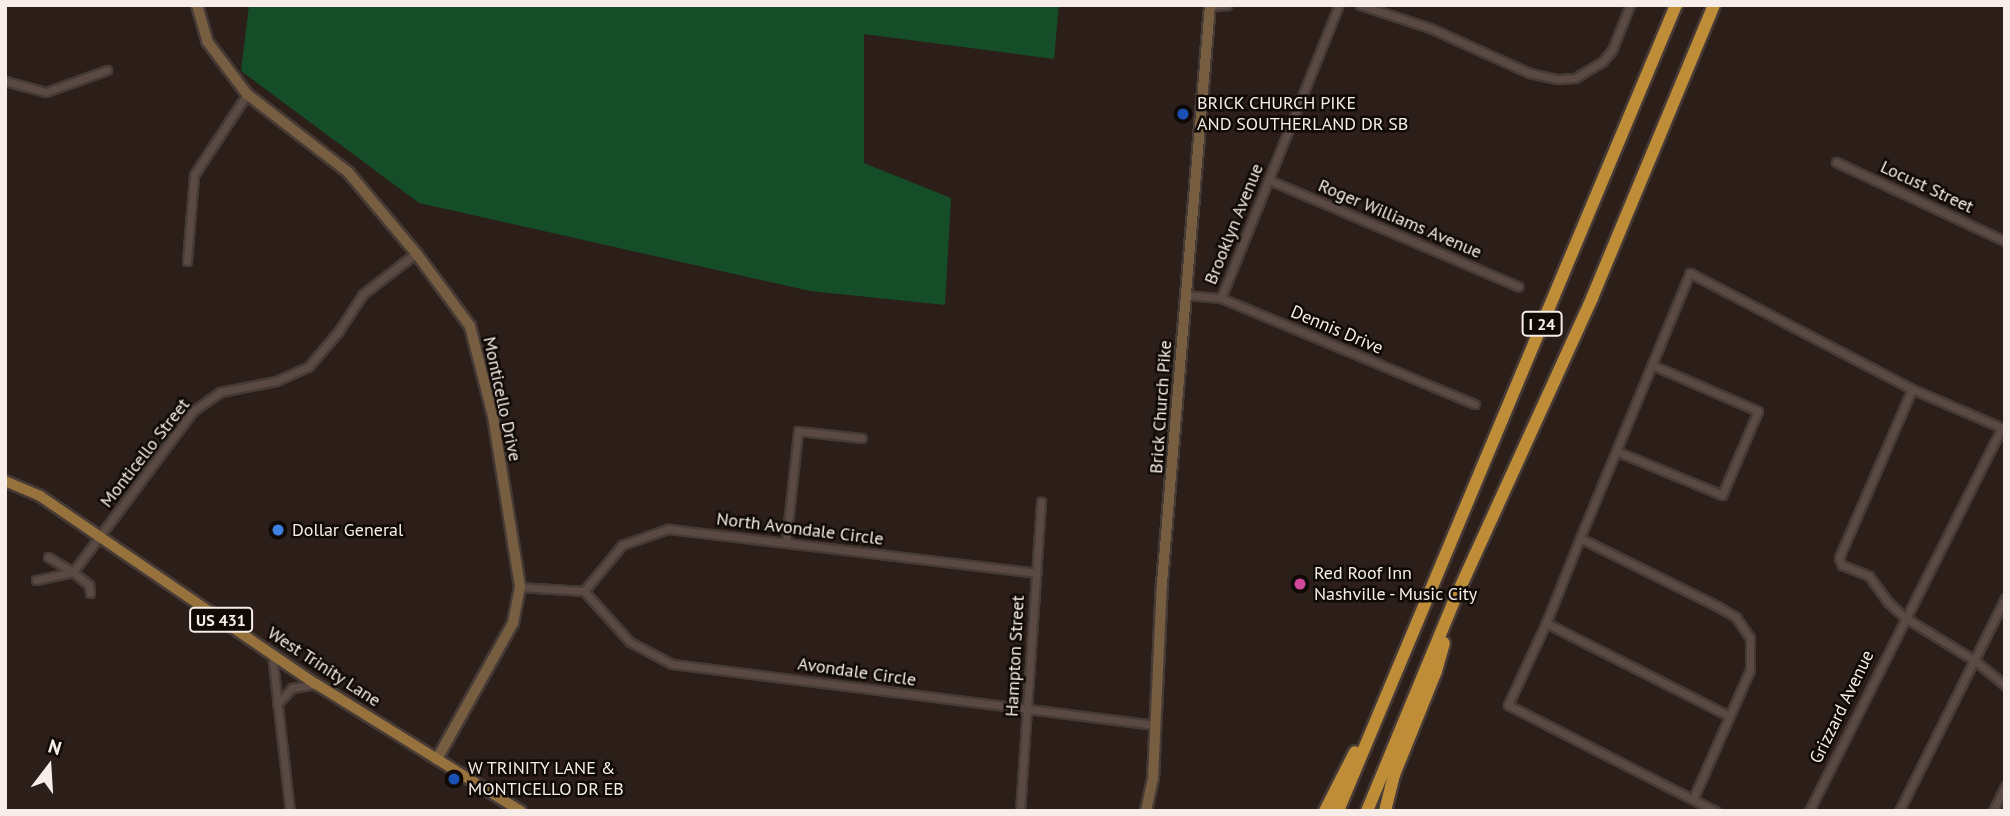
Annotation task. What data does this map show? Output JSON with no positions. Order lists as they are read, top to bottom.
{
  "streets": {
    "highway": ["I 24"],
    "main road": ["US 431", "West Trinity Lane"],
    "street": [
      "Locust Street",
      "Roger Williams Avenue",
      "Brooklyn Avenue",
      "Dennis Drive",
      "Monticello Drive",
      "Brick Church Pike",
      "Monticello Street",
      "North Avondale Circle",
      "Hampton Street",
      "Avondale Circle",
      "Grizzard Avenue"
    ]
  },
  "crossings": [
    ["Roger Williams Avenue", "Brooklyn Avenue"],
    ["Brooklyn Avenue", "Dennis Drive"],
    ["Dennis Drive", "Brick Church Pike"],
    ["Monticello Drive", "Monticello Street"],
    ["Monticello Drive", "West Trinity Lane"],
    ["Brick Church Pike", "Avondale Circle"],
    ["Monticello Street", "West Trinity Lane"],
    ["North Avondale Circle", "Hampton Street"],
    ["North Avondale Circle", "Avondale Circle"],
    ["Hampton Street", "Avondale Circle"]
  ],
  "places": [
    "BRICK CHURCH PIKE AND SOUTHERLAND DR SB",
    "Dollar General",
    "Red Roof Inn Nashville - Music City",
    "W TRINITY LANE & MONTICELLO DR EB"
  ],
  "north": "top"
}
